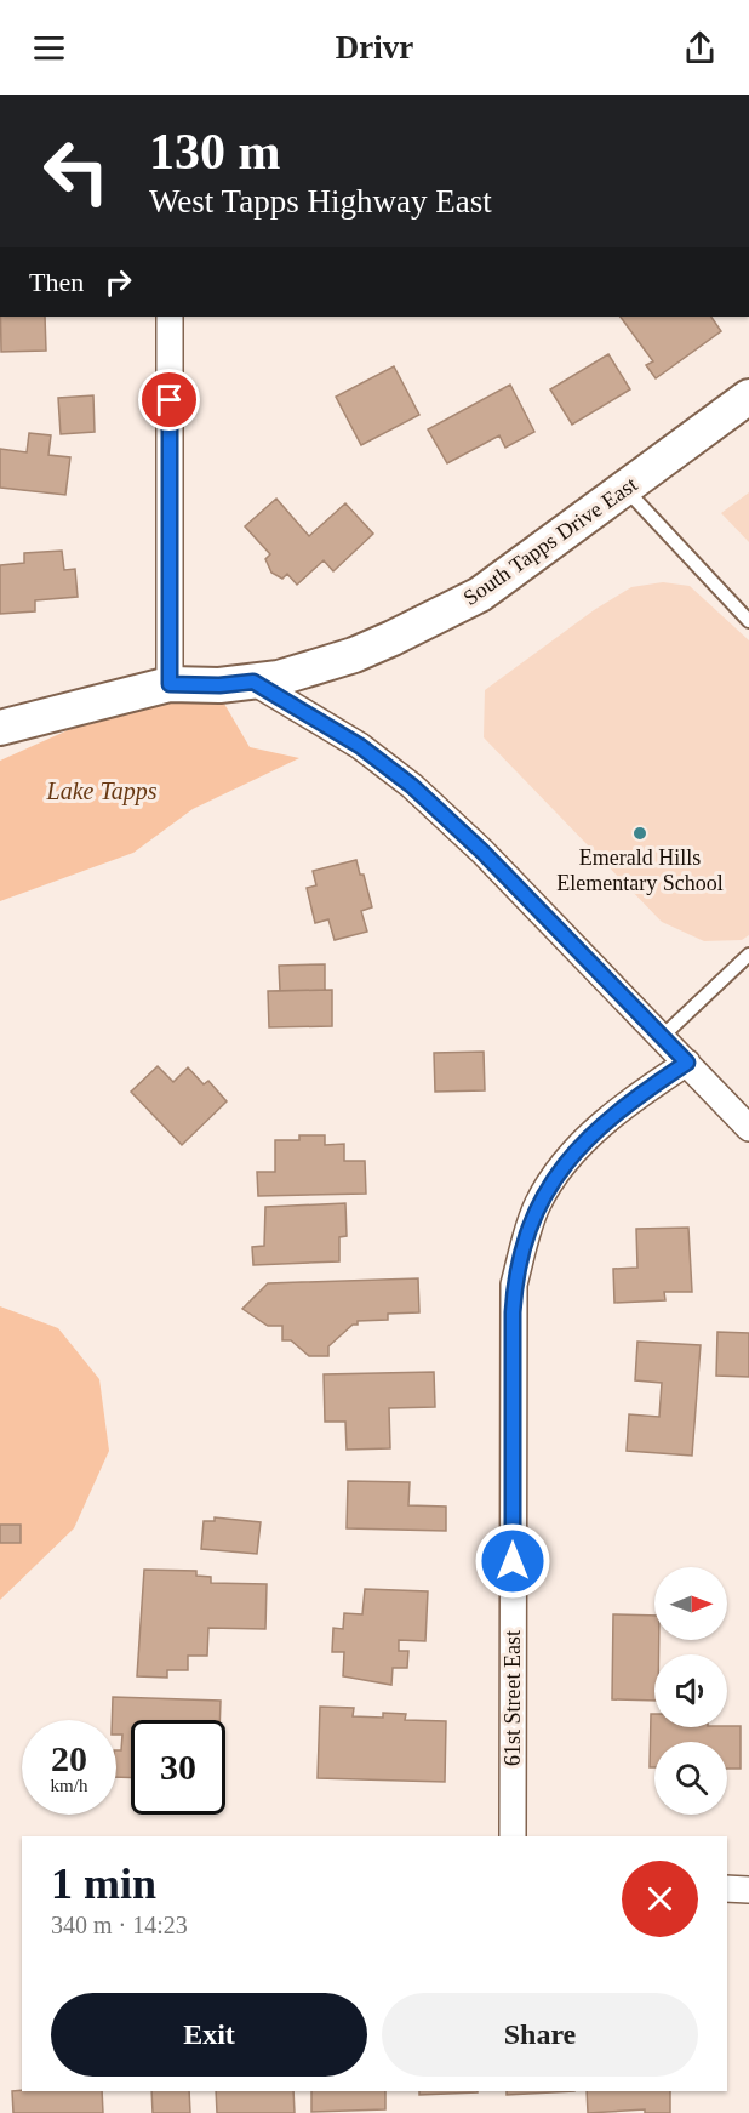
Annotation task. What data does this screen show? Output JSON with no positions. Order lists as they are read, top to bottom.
{
  "streets": {
    "street": ["South Tapps Drive East", "61st Street East"]
  },
  "water": ["Lake Tapps"],
  "places": ["Emerald Hills Elementary School"],
  "north": "right",
  "page": {
    "header": "Drivr",
    "turn": ["130 m", "West Tapps Highway East"],
    "then": "Then",
    "speed": "20 km/h",
    "limit": "30",
    "heading": ["1 min", "340 m · 14:23"],
    "buttons": ["Exit", "Share"]
  }
}
